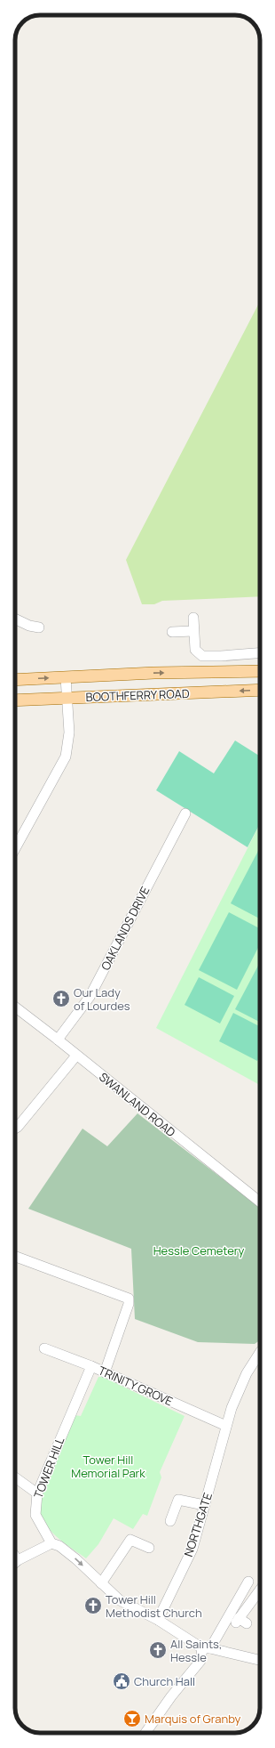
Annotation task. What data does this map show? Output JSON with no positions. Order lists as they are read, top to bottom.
{
  "streets": {
    "main road": ["BOOTHFERRY ROAD"],
    "street": [
      "OAKLANDS DRIVE",
      "SWANLAND ROAD",
      "TRINITY GROVE",
      "TOWER HILL",
      "NORTHGATE"
    ]
  },
  "crossings": [
    ["OAKLANDS DRIVE", "SWANLAND ROAD"],
    ["TRINITY GROVE", "TOWER HILL"],
    ["TRINITY GROVE", "NORTHGATE"]
  ],
  "parks": ["Hessle Cemetery", "Tower Hill Memorial Park"],
  "places": {
    "church": ["Our Lady of Lourdes", "Tower Hill Methodist Church", "All Saints, Hessle"],
    "public building": ["Church Hall"],
    "bar": ["Marquis of Granby"]
  }
}
